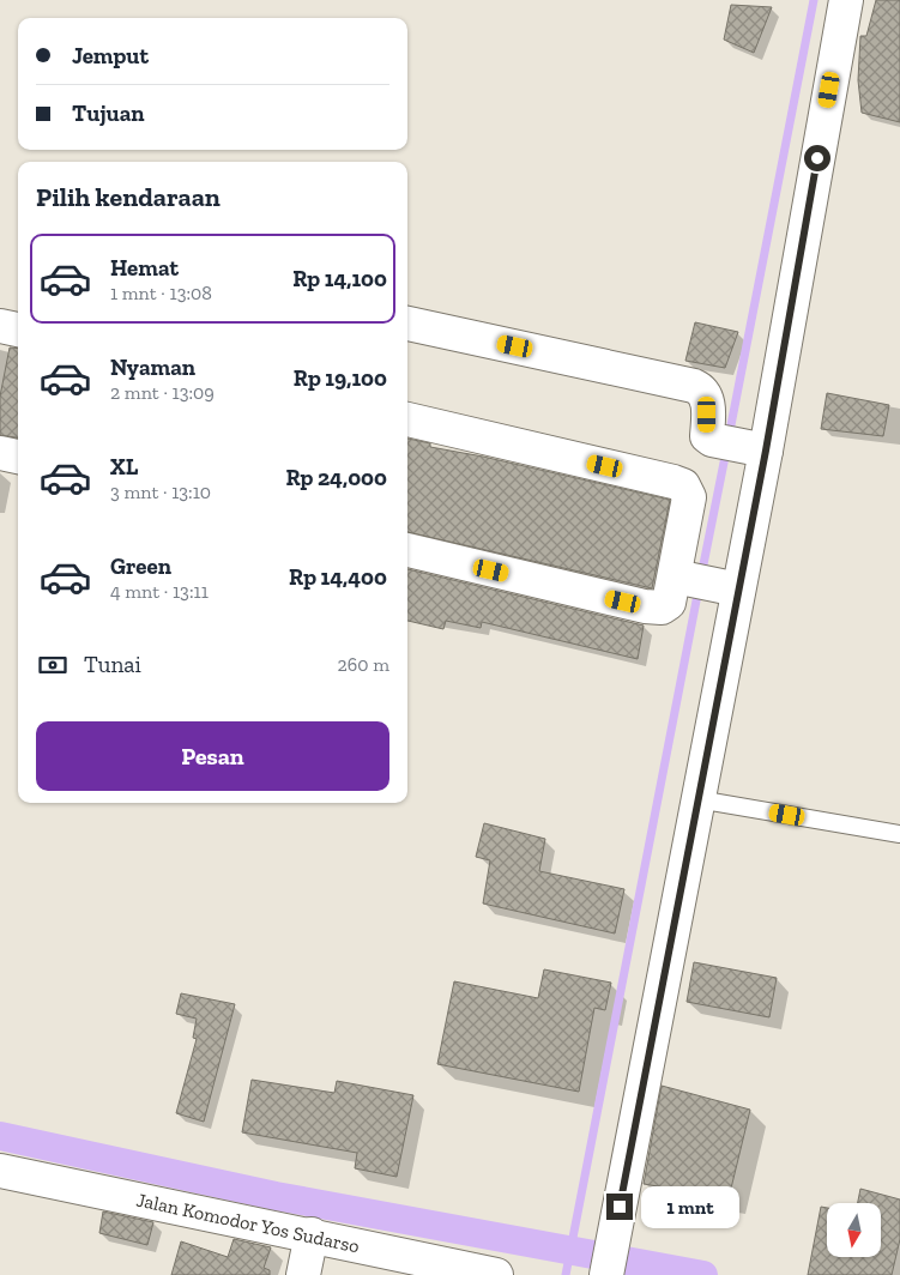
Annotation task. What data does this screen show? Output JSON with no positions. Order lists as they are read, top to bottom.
{
  "streets": {
    "street": ["Jalan Komodor Yos Sudarso"]
  },
  "north": "bottom",
  "page": {
    "banner": ["Jemput", "Tujuan"],
    "heading": "Pilih kendaraan",
    "list": [
      {
        "name": "Hemat",
        "note": "1 mnt · 13:08",
        "value": "Rp 14,100"
      },
      {
        "name": "Nyaman",
        "note": "2 mnt · 13:09",
        "value": "Rp 19,100"
      },
      {
        "name": "XL",
        "note": "3 mnt · 13:10",
        "value": "Rp 24,000"
      },
      {
        "name": "Green",
        "note": "4 mnt · 13:11",
        "value": "Rp 14,400"
      }
    ],
    "pay": ["Tunai", "260 m"],
    "buttons": "Pesan",
    "bubble": "1 mnt"
  }
}
